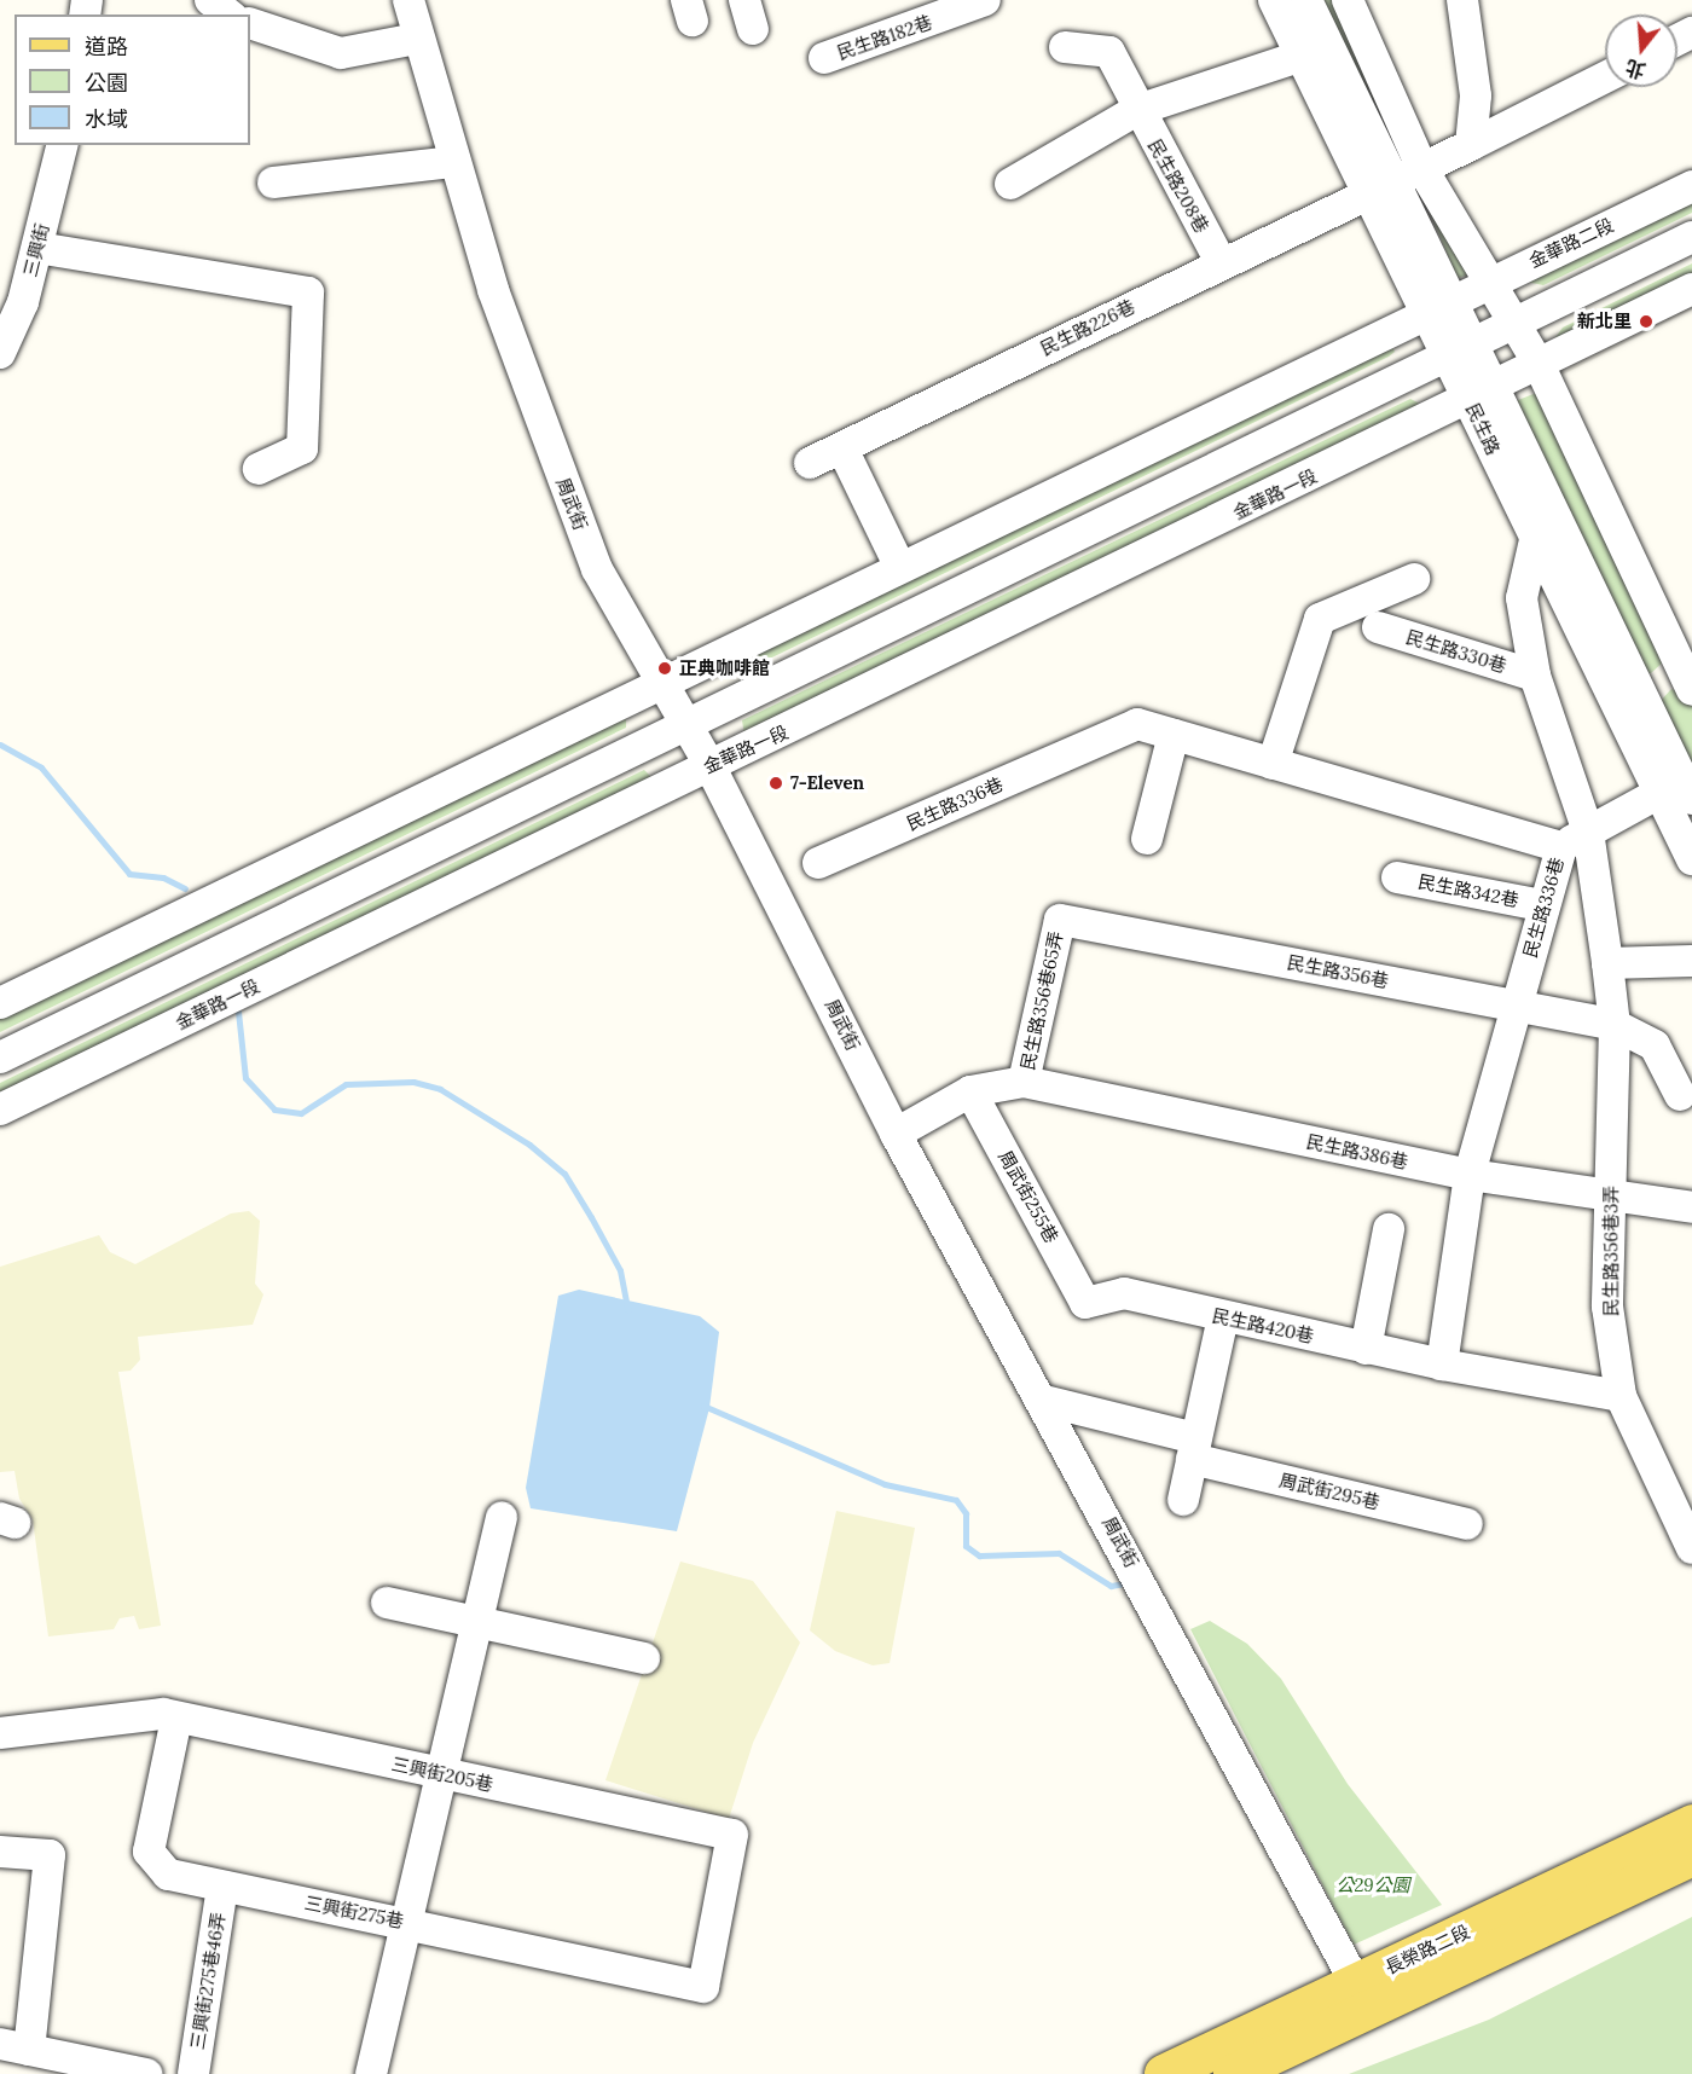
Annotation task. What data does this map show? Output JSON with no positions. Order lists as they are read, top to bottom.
{
  "streets": {
    "main road": ["長榮路二段"],
    "street": [
      "民生路182巷",
      "民生路208巷",
      "金華路二段",
      "三興街",
      "民生路226巷",
      "民生路",
      "金華路一段",
      "周武街",
      "民生路330巷",
      "民生路336巷",
      "民生路342巷",
      "民生路356巷",
      "民生路356巷65弄",
      "民生路386巷",
      "周武街255巷",
      "民生路356巷3弄",
      "民生路420巷",
      "周武街295巷",
      "三興街205巷",
      "三興街275巷",
      "三興街275巷46弄"
    ]
  },
  "crossings": [
    ["民生路208巷", "民生路226巷"],
    ["金華路二段", "民生路"],
    ["民生路226巷", "民生路"],
    ["民生路", "金華路一段"],
    ["金華路一段", "周武街"],
    ["周武街", "周武街295巷"],
    ["周武街", "長榮路二段"],
    ["民生路336巷", "民生路342巷"],
    ["民生路336巷", "民生路356巷"],
    ["民生路336巷", "民生路386巷"],
    ["民生路356巷", "民生路356巷65弄"],
    ["民生路356巷", "民生路356巷3弄"],
    ["民生路356巷65弄", "民生路386巷"],
    ["民生路386巷", "民生路356巷3弄"],
    ["周武街255巷", "民生路420巷"],
    ["民生路356巷3弄", "民生路420巷"],
    ["三興街205巷", "三興街275巷"],
    ["三興街275巷", "三興街275巷46弄"]
  ],
  "parks": ["公29公園"],
  "places": ["新北里", "正典咖啡館", "7-Eleven"],
  "legend": ["道路", "公園", "水域"],
  "north": "bottom"
}
